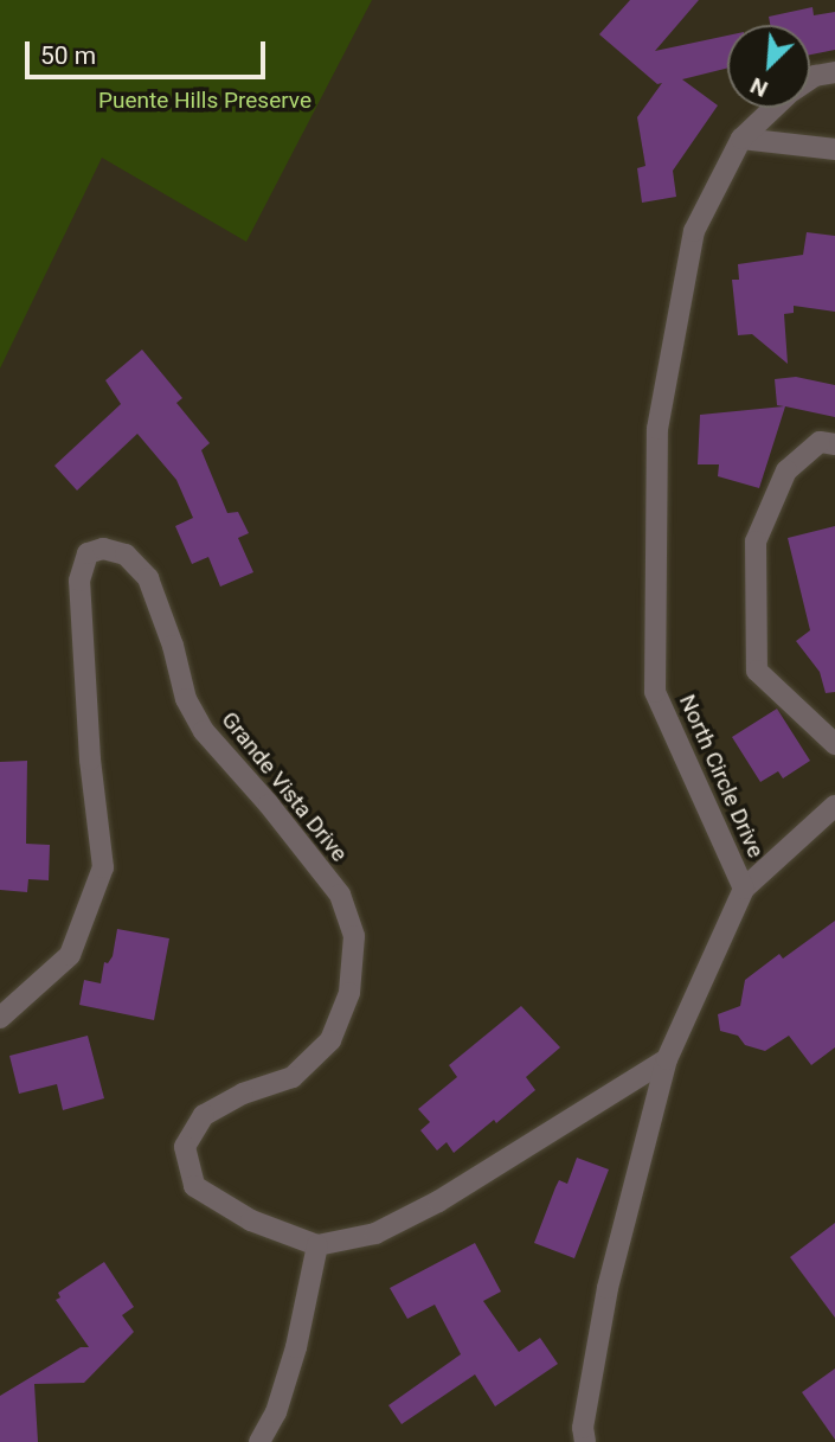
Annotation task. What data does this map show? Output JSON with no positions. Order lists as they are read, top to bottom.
{
  "streets": {
    "street": ["North Circle Drive", "Grande Vista Drive"]
  },
  "parks": ["Puente Hills Preserve"],
  "scale_bar": "50 m",
  "north": "bottom left"
}
